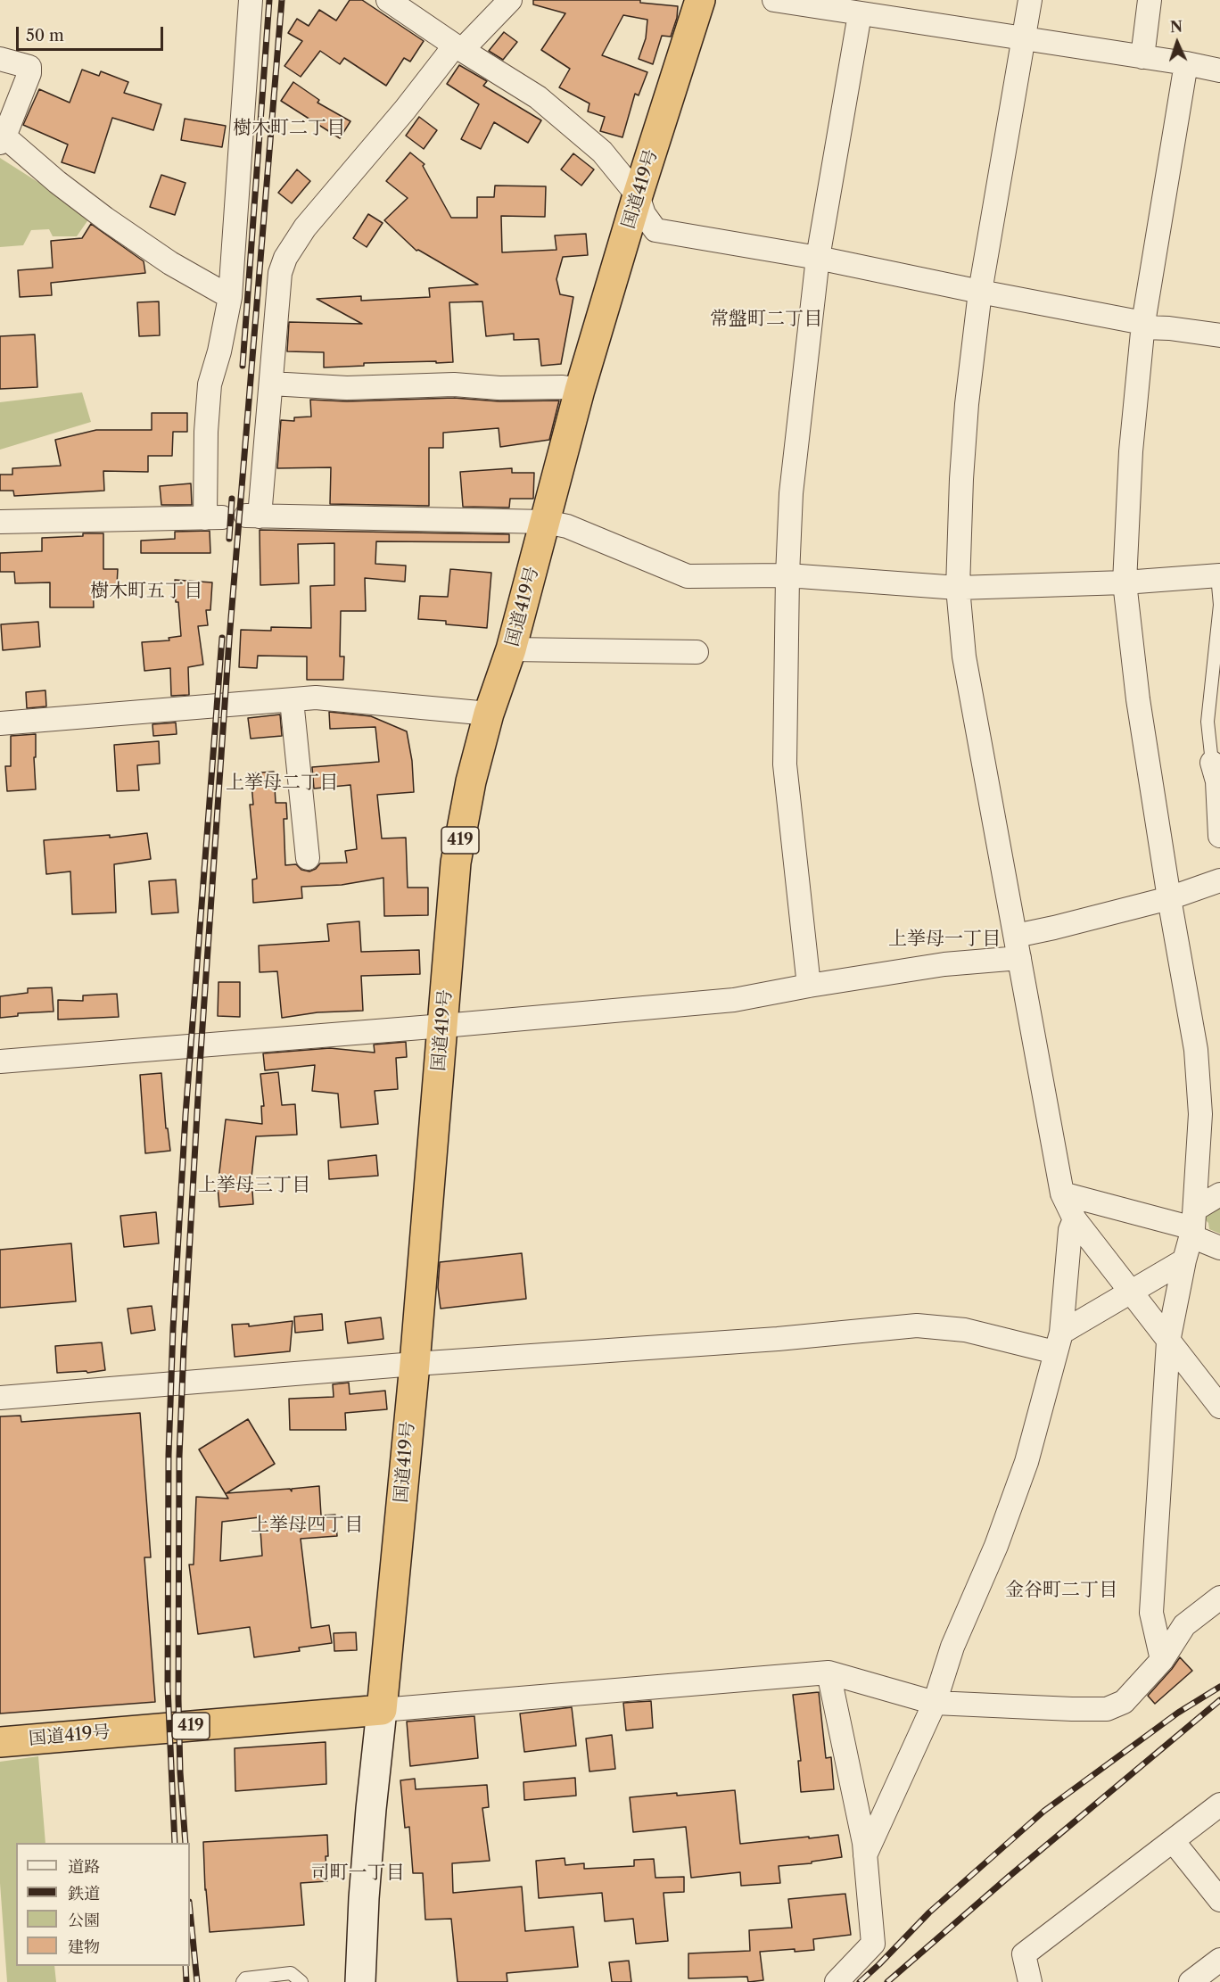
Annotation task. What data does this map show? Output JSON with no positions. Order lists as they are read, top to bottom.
{
  "streets": {
    "highway": ["国道419号", "419"]
  },
  "districts": [
    "樹木町二丁目",
    "常盤町二丁目",
    "樹木町五丁目",
    "上挙母二丁目",
    "上挙母一丁目",
    "上挙母三丁目",
    "上挙母四丁目",
    "金谷町二丁目",
    "司町一丁目"
  ],
  "legend": [
    "道路",
    "鉄道",
    "公園",
    "建物"
  ],
  "scale_bar": "50 m",
  "north": "top"
}
